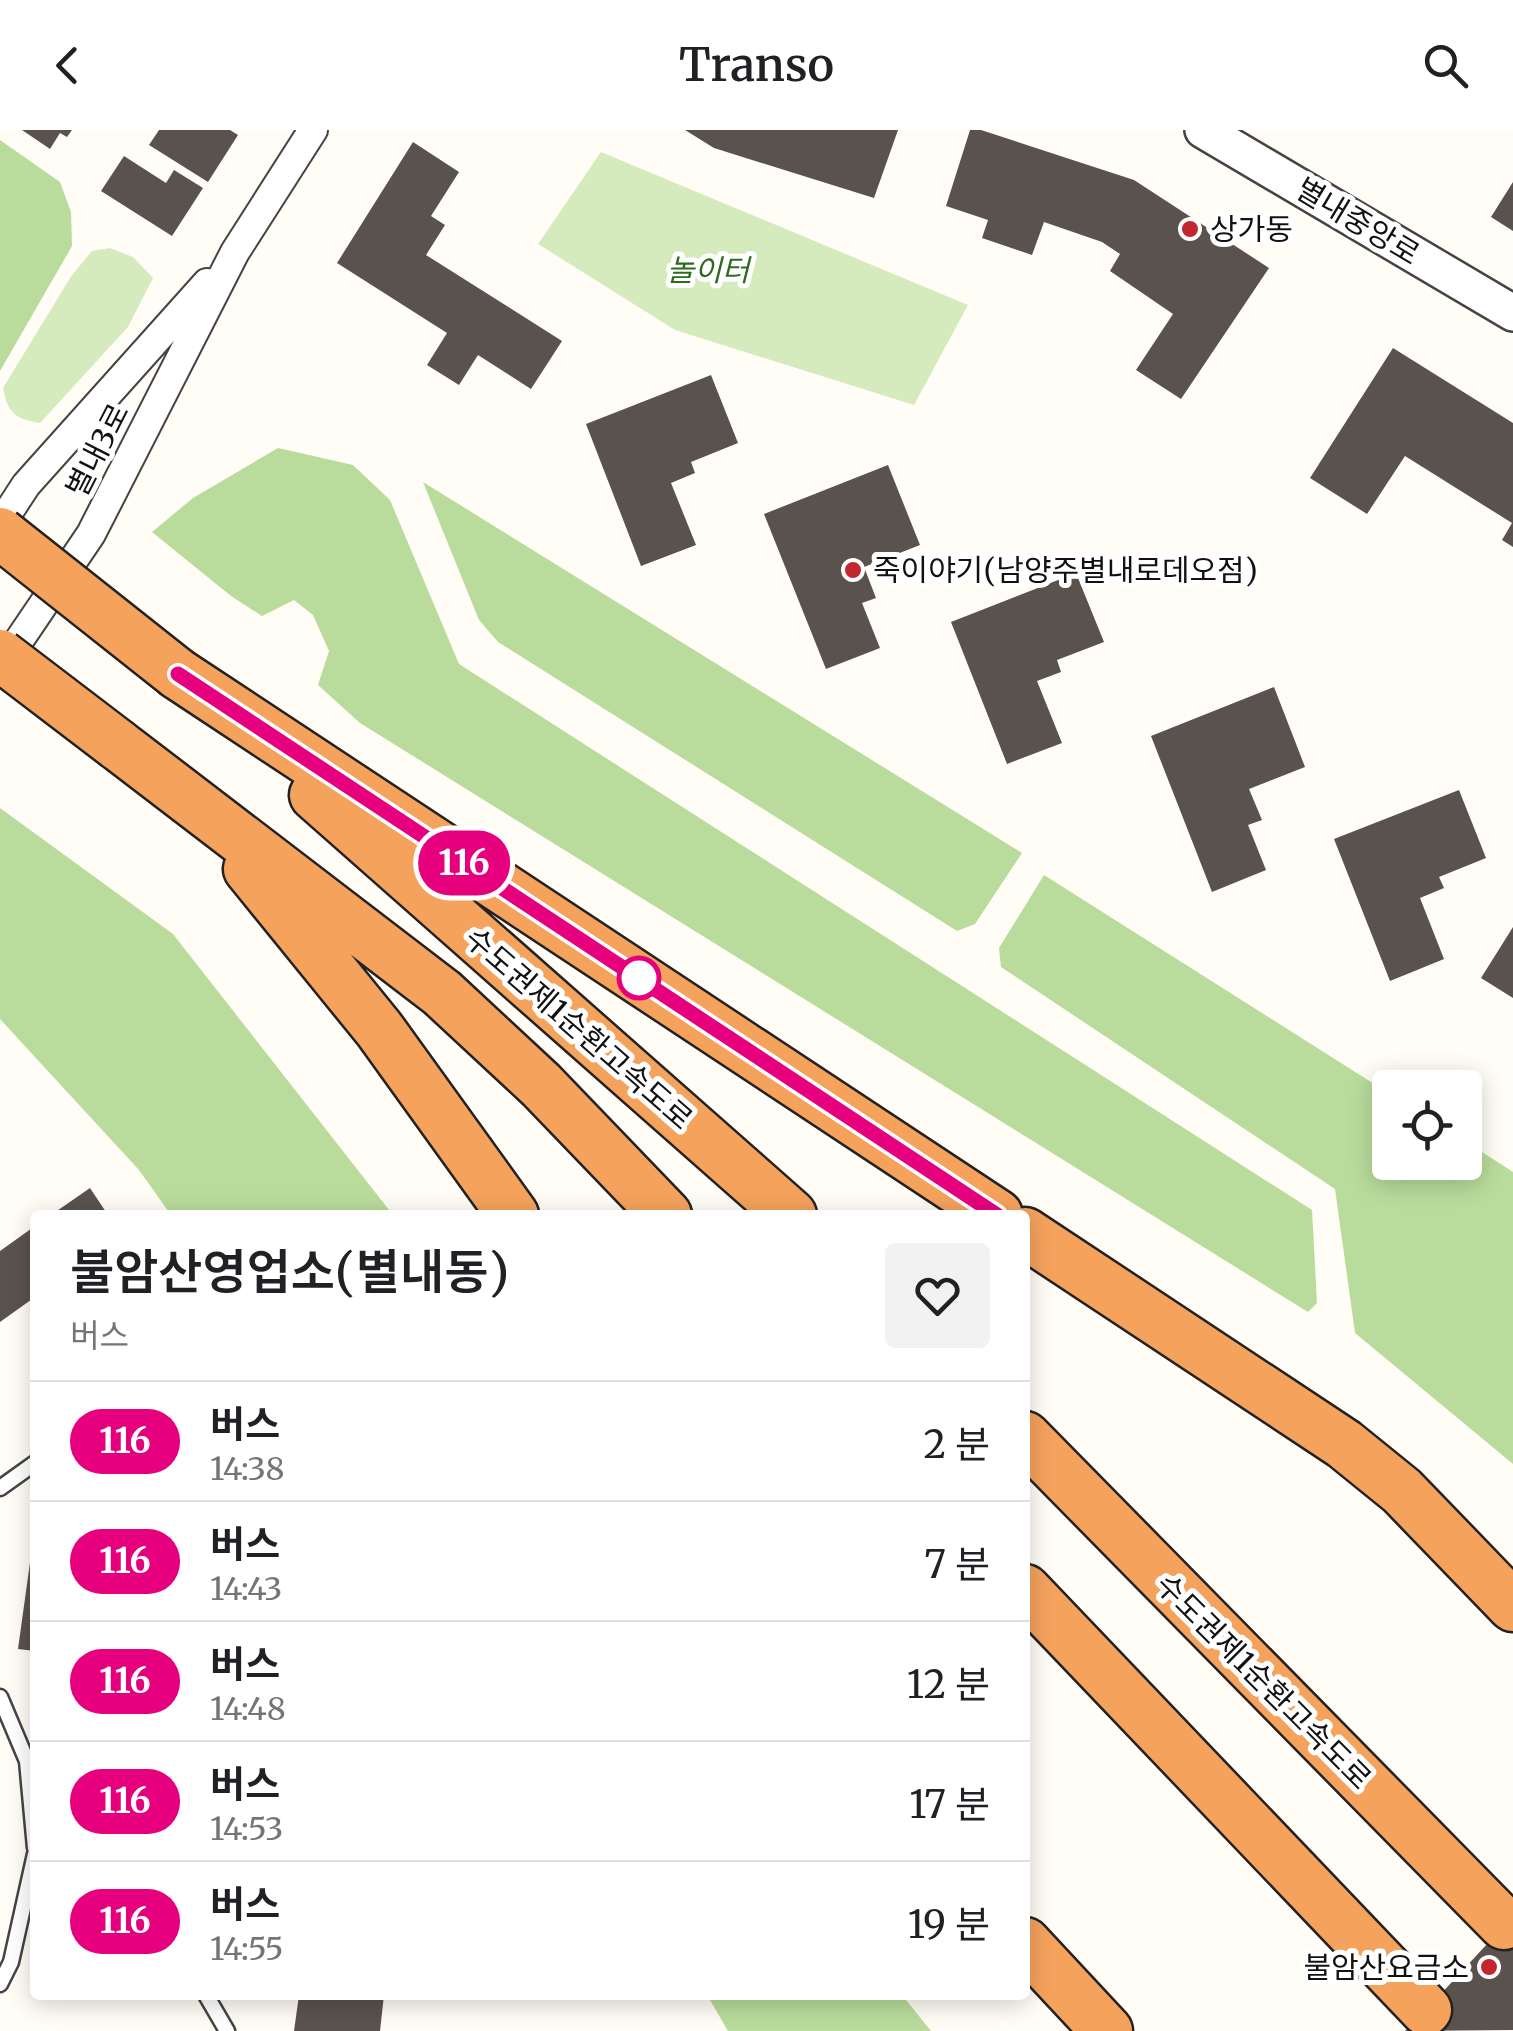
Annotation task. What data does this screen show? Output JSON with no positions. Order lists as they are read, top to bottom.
{
  "streets": {
    "highway": ["수도권제1순환고속도로"],
    "street": ["별내중앙로", "별내3로"]
  },
  "parks": ["놀이터"],
  "places": ["상가동", "죽이야기(남양주별내로데오점)", "불암산요금소"],
  "lines": ["bus line 116"],
  "page": {
    "header": "Transo",
    "on_map": "116",
    "heading": ["불암산영업소(별내동)", "버스"],
    "list": [
      {
        "mark": "116",
        "name": "버스",
        "note": "14:38",
        "value": "2 분"
      },
      {
        "mark": "116",
        "name": "버스",
        "note": "14:43",
        "value": "7 분"
      },
      {
        "mark": "116",
        "name": "버스",
        "note": "14:48",
        "value": "12 분"
      },
      {
        "mark": "116",
        "name": "버스",
        "note": "14:53",
        "value": "17 분"
      },
      {
        "mark": "116",
        "name": "버스",
        "note": "14:55",
        "value": "19 분"
      }
    ]
  }
}
